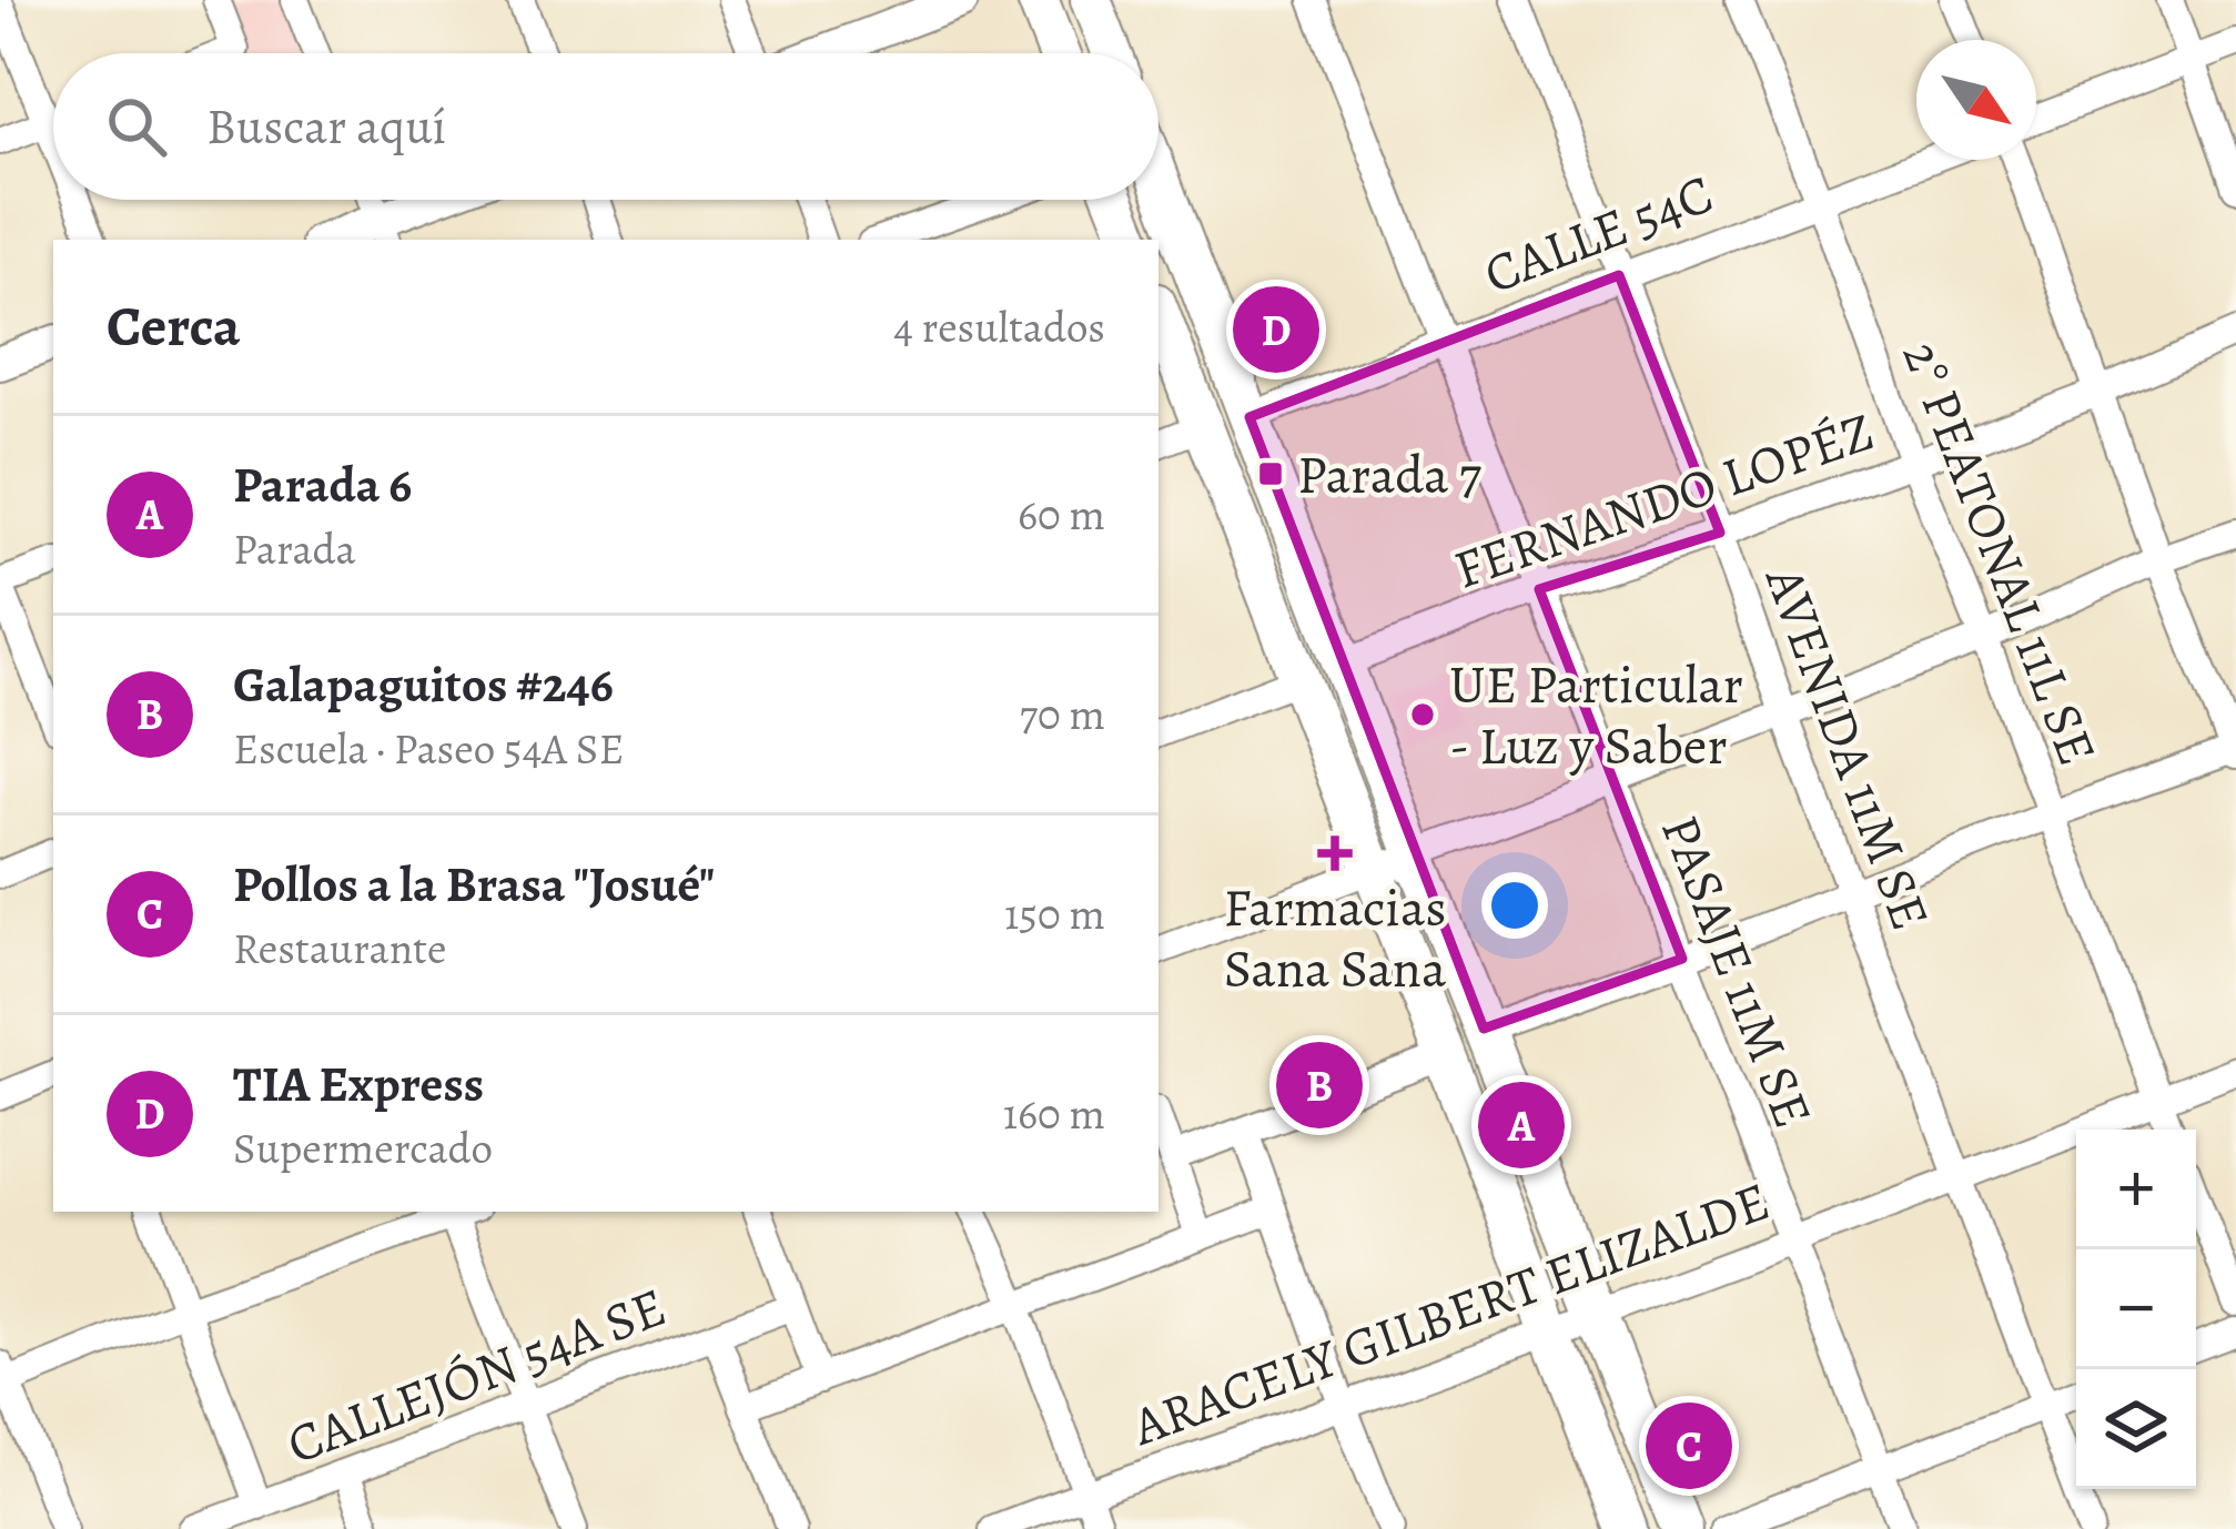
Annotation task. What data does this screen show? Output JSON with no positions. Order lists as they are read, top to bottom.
{
  "streets": {
    "street": [
      "CALLE 54C",
      "FERNANDO LOPÉZ",
      "2° PEATONAL 11L SE",
      "AVENIDA 11M SE",
      "PASAJE 11M SE",
      "ARACELY GILBERT ELIZALDE",
      "CALLEJÓN 54A SE"
    ]
  },
  "crossings": [
    ["CALLE 54C", "2° PEATONAL 11L SE"],
    ["CALLE 54C", "AVENIDA 11M SE"],
    ["CALLE 54C", "PASAJE 11M SE"],
    ["FERNANDO LOPÉZ", "2° PEATONAL 11L SE"],
    ["FERNANDO LOPÉZ", "AVENIDA 11M SE"],
    ["FERNANDO LOPÉZ", "PASAJE 11M SE"],
    ["2° PEATONAL 11L SE", "ARACELY GILBERT ELIZALDE"],
    ["AVENIDA 11M SE", "ARACELY GILBERT ELIZALDE"],
    ["PASAJE 11M SE", "ARACELY GILBERT ELIZALDE"]
  ],
  "places": {
    "transit": ["Parada 7"],
    "other": ["UE Particular - Luz y Saber"],
    "health": ["Farmacias Sana Sana"]
  },
  "north": "bottom right",
  "page": {
    "search": "Buscar aquí",
    "heading": ["Cerca", "4 resultados"],
    "pins": [
      "D",
      "B",
      "A",
      "C"
    ],
    "list": [
      {
        "mark": "A",
        "name": "Parada 6",
        "note": "Parada",
        "value": "60 m"
      },
      {
        "mark": "B",
        "name": "Galapaguitos #246",
        "note": "Escuela · Paseo 54A SE",
        "value": "70 m"
      },
      {
        "mark": "C",
        "name": "Pollos a la Brasa \"Josué\"",
        "note": "Restaurante",
        "value": "150 m"
      },
      {
        "mark": "D",
        "name": "TIA Express",
        "note": "Supermercado",
        "value": "160 m"
      }
    ],
    "map_buttons": ["+", "−"]
  }
}
